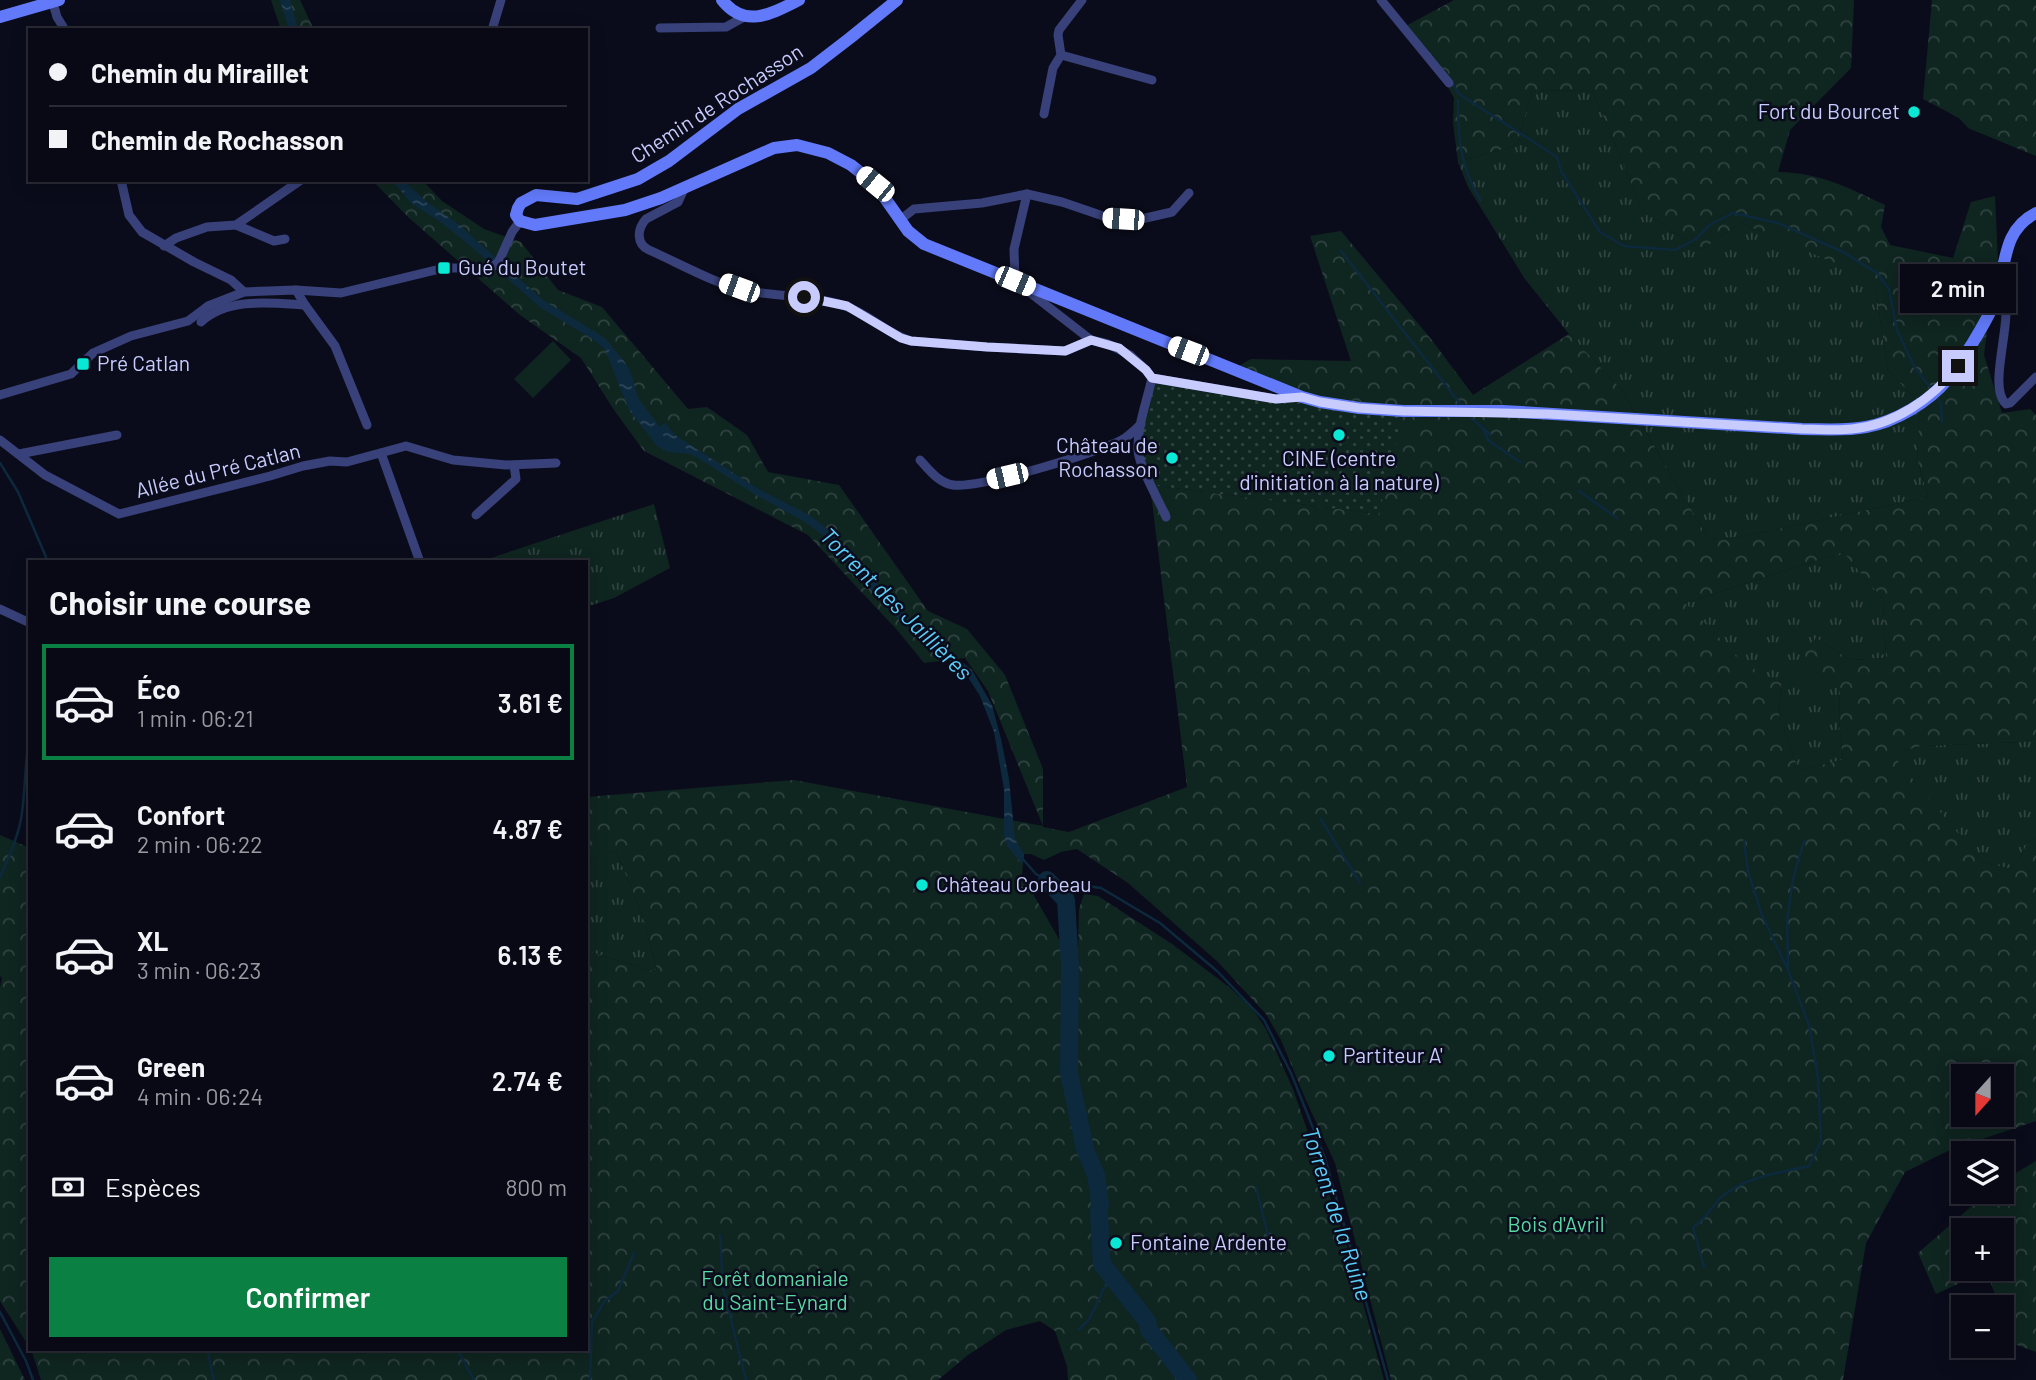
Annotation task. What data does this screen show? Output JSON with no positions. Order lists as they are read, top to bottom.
{
  "streets": {
    "street": ["Chemin de Rochasson", "Allée du Pré Catlan"]
  },
  "water": ["Torrent des Jaillières", "Torrent de la Ruine"],
  "parks": ["Bois d'Avril", "Forêt domaniale du Saint-Eynard"],
  "places": {
    "other": [
      "Fort du Bourcet",
      "CINE (centre d'initiation à la nature)",
      "Château de Rochasson",
      "Château Corbeau",
      "Partiteur A'",
      "Fontaine Ardente"
    ],
    "transit": ["Gué du Boutet", "Pré Catlan"]
  },
  "north": "bottom",
  "page": {
    "banner": ["Chemin du Miraillet", "Chemin de Rochasson"],
    "bubble": "2 min",
    "heading": "Choisir une course",
    "list": [
      {
        "name": "Éco",
        "note": "1 min · 06:21",
        "value": "3.61 €"
      },
      {
        "name": "Confort",
        "note": "2 min · 06:22",
        "value": "4.87 €"
      },
      {
        "name": "XL",
        "note": "3 min · 06:23",
        "value": "6.13 €"
      },
      {
        "name": "Green",
        "note": "4 min · 06:24",
        "value": "2.74 €"
      }
    ],
    "map_buttons": ["+", "−"],
    "pay": ["Espèces", "800 m"],
    "buttons": "Confirmer"
  }
}
